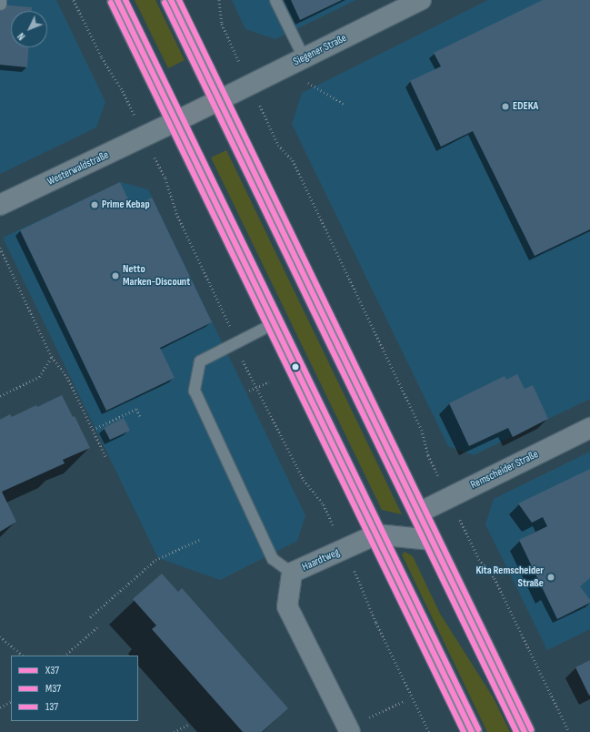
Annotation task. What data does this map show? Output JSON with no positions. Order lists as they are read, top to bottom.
{
  "streets": {
    "street": [
      "Siegener Straße",
      "Westerwaldstraße",
      "Remscheider Straße",
      "Haardtweg"
    ]
  },
  "places": [
    "EDEKA",
    "Prime Kebap",
    "Netto Marken-Discount",
    "Kita Remscheider Straße"
  ],
  "lines": ["transit line X37", "transit line 137", "transit line M37"],
  "legend": ["X37", "M37", "137"],
  "north": "bottom left"
}
